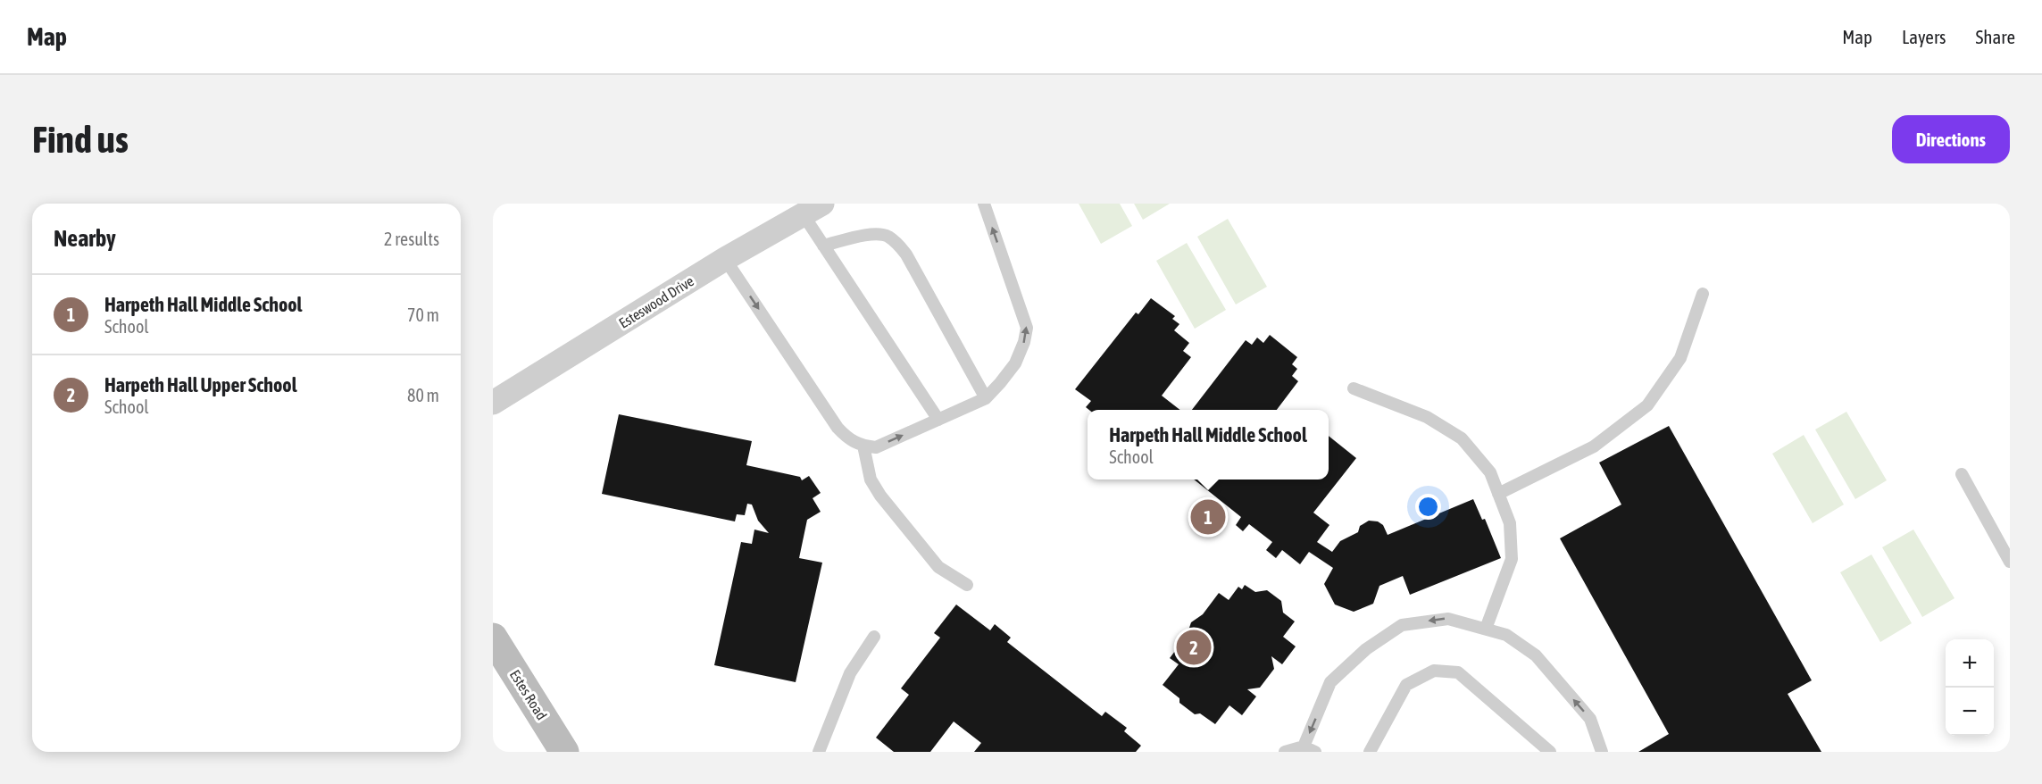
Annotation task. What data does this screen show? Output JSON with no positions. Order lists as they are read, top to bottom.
{
  "streets": {
    "main road": ["Estes Road"],
    "street": ["Esteswood Drive"]
  },
  "page": {
    "header": "Map",
    "nav": ["Map", "Layers", "Share"],
    "buttons": "Directions",
    "title": "Find us",
    "heading": ["Nearby", "2 results"],
    "list": [
      {
        "mark": "1",
        "name": "Harpeth Hall Middle School",
        "note": "School",
        "value": "70 m"
      },
      {
        "mark": "2",
        "name": "Harpeth Hall Upper School",
        "note": "School",
        "value": "80 m"
      }
    ],
    "popup": ["Harpeth Hall Middle School", "School"],
    "pins": ["1", "2"],
    "map_buttons": ["+", "−"]
  }
}
